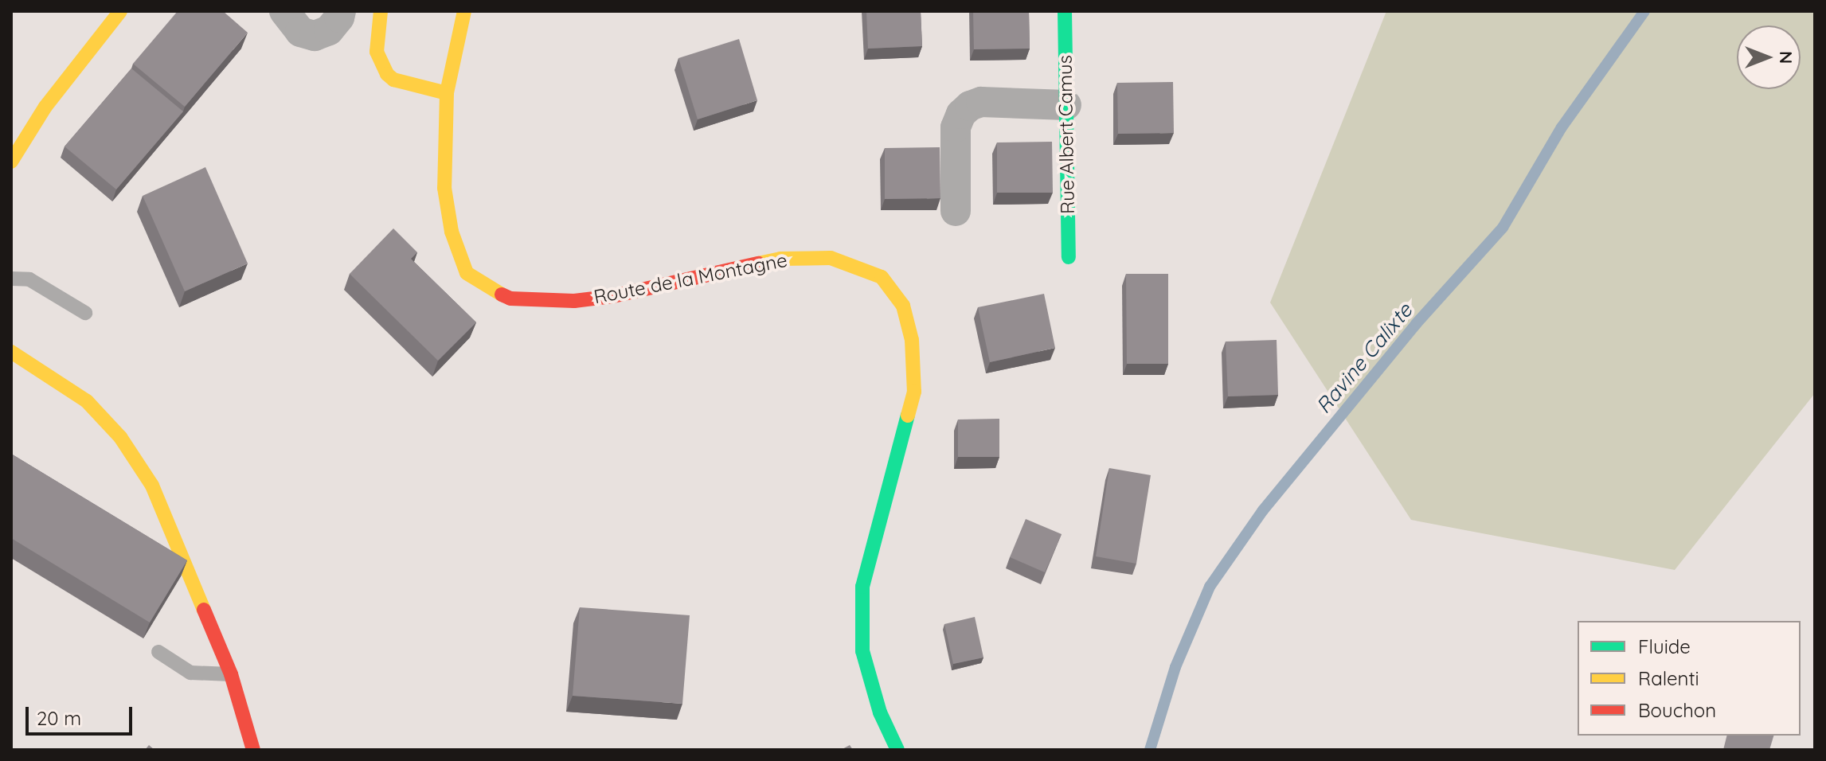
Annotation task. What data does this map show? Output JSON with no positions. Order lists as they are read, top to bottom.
{
  "streets": {
    "main road": ["Rue Albert Camus", "Route de la Montagne"]
  },
  "water": ["Ravine Calixte"],
  "legend": ["Fluide", "Ralenti", "Bouchon"],
  "scale_bar": "20 m",
  "north": "right"
}
